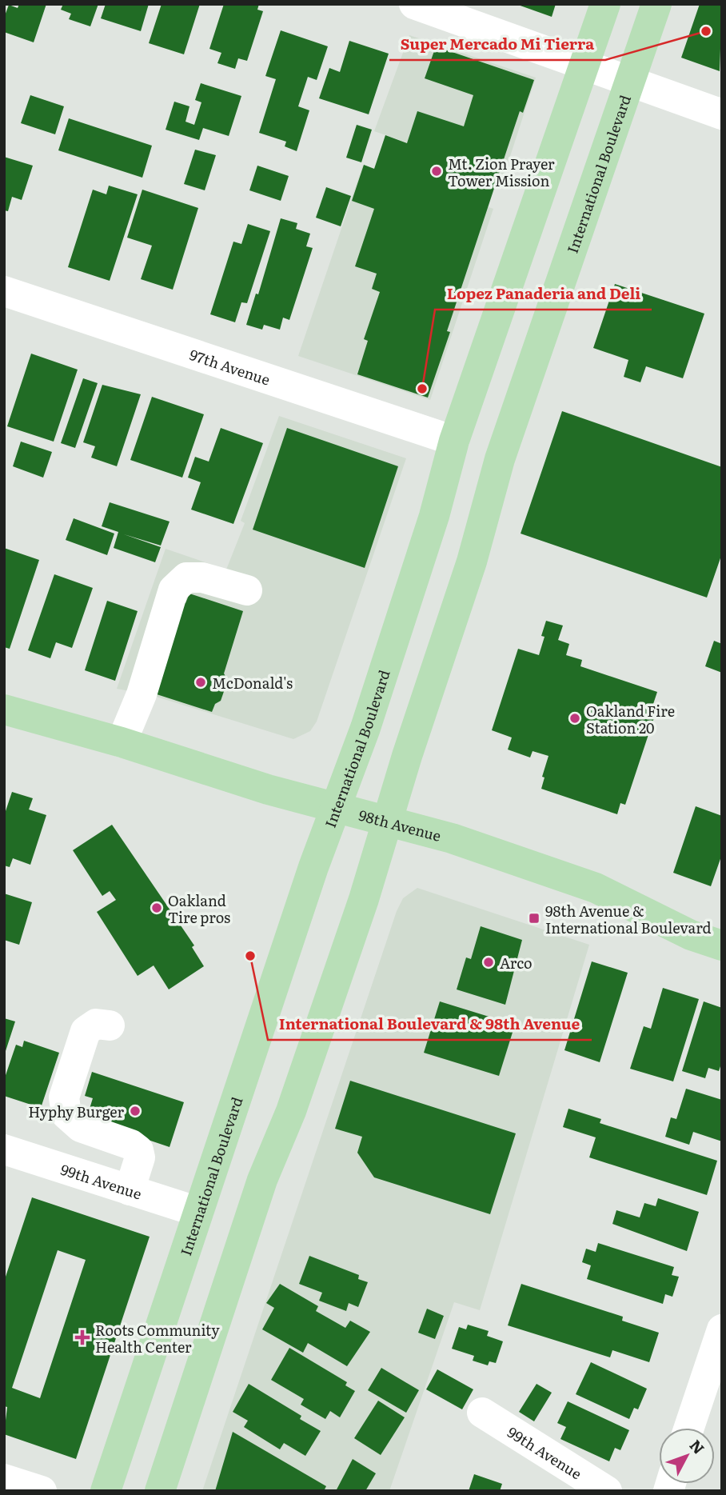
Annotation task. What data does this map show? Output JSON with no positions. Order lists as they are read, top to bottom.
{
  "streets": {
    "main road": ["International Boulevard", "98th Avenue"],
    "street": ["97th Avenue", "99th Avenue"]
  },
  "crossings": [
    ["International Boulevard", "97th Avenue"],
    ["International Boulevard", "98th Avenue"],
    ["International Boulevard", "99th Avenue"]
  ],
  "places": {
    "other": [
      "Super Mercado Mi Tierra",
      "Mt. Zion Prayer Tower Mission",
      "Lopez Panaderia and Deli",
      "McDonald's",
      "Oakland Fire Station 20",
      "Oakland Tire pros",
      "International Boulevard & 98th Avenue",
      "Arco",
      "Hyphy Burger"
    ],
    "transit": ["98th Avenue & International Boulevard"],
    "health": ["Roots Community Health Center"]
  },
  "north": "top right"
}
